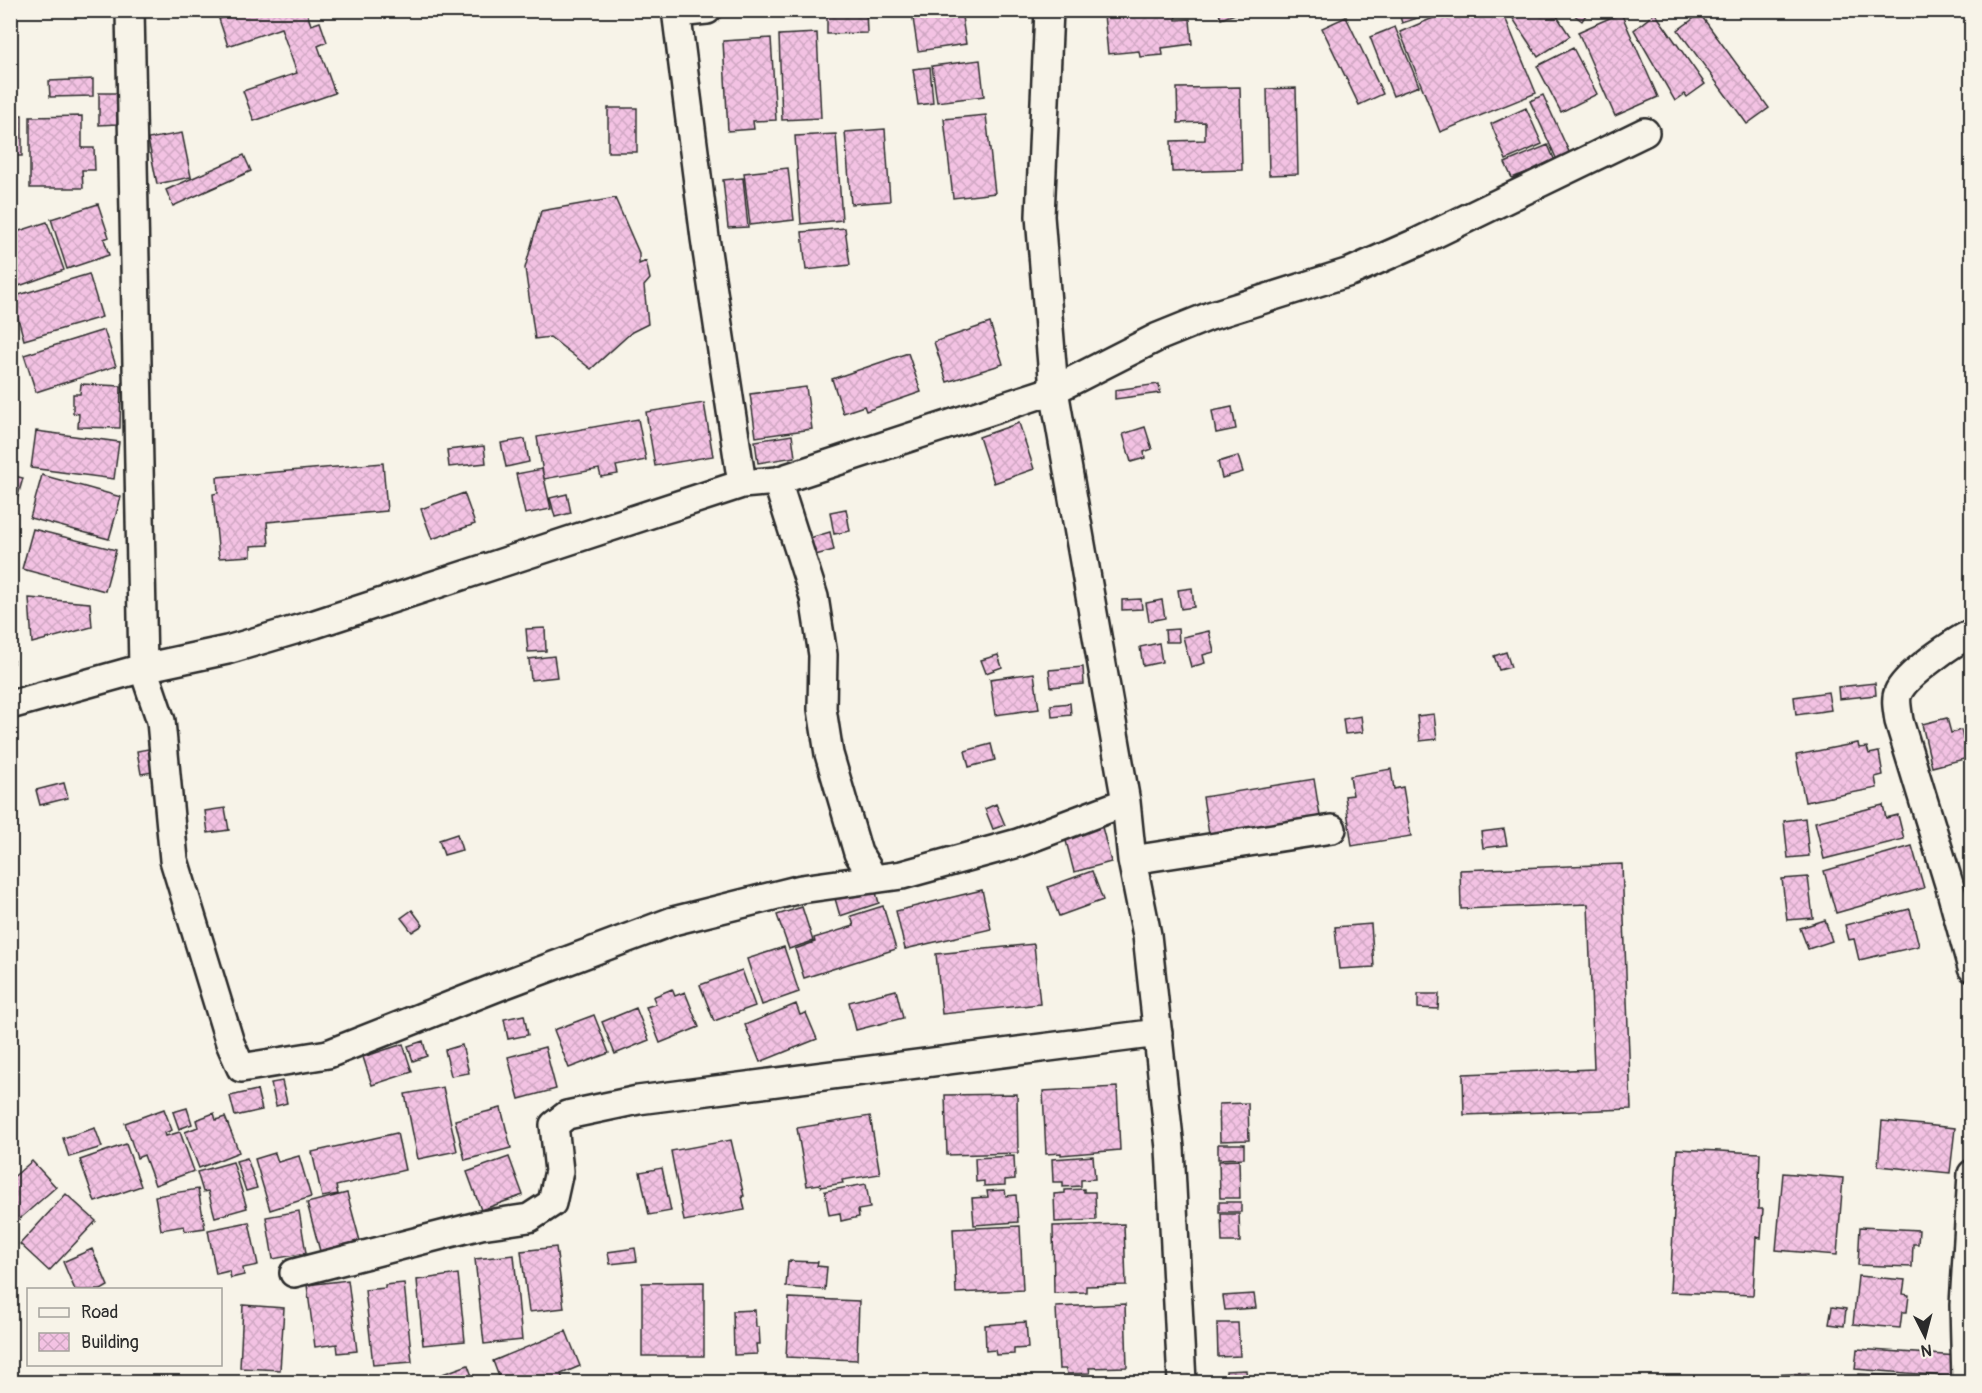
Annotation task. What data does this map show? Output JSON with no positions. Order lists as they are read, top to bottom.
{
  "legend": ["Road", "Building"],
  "north": "bottom"
}
